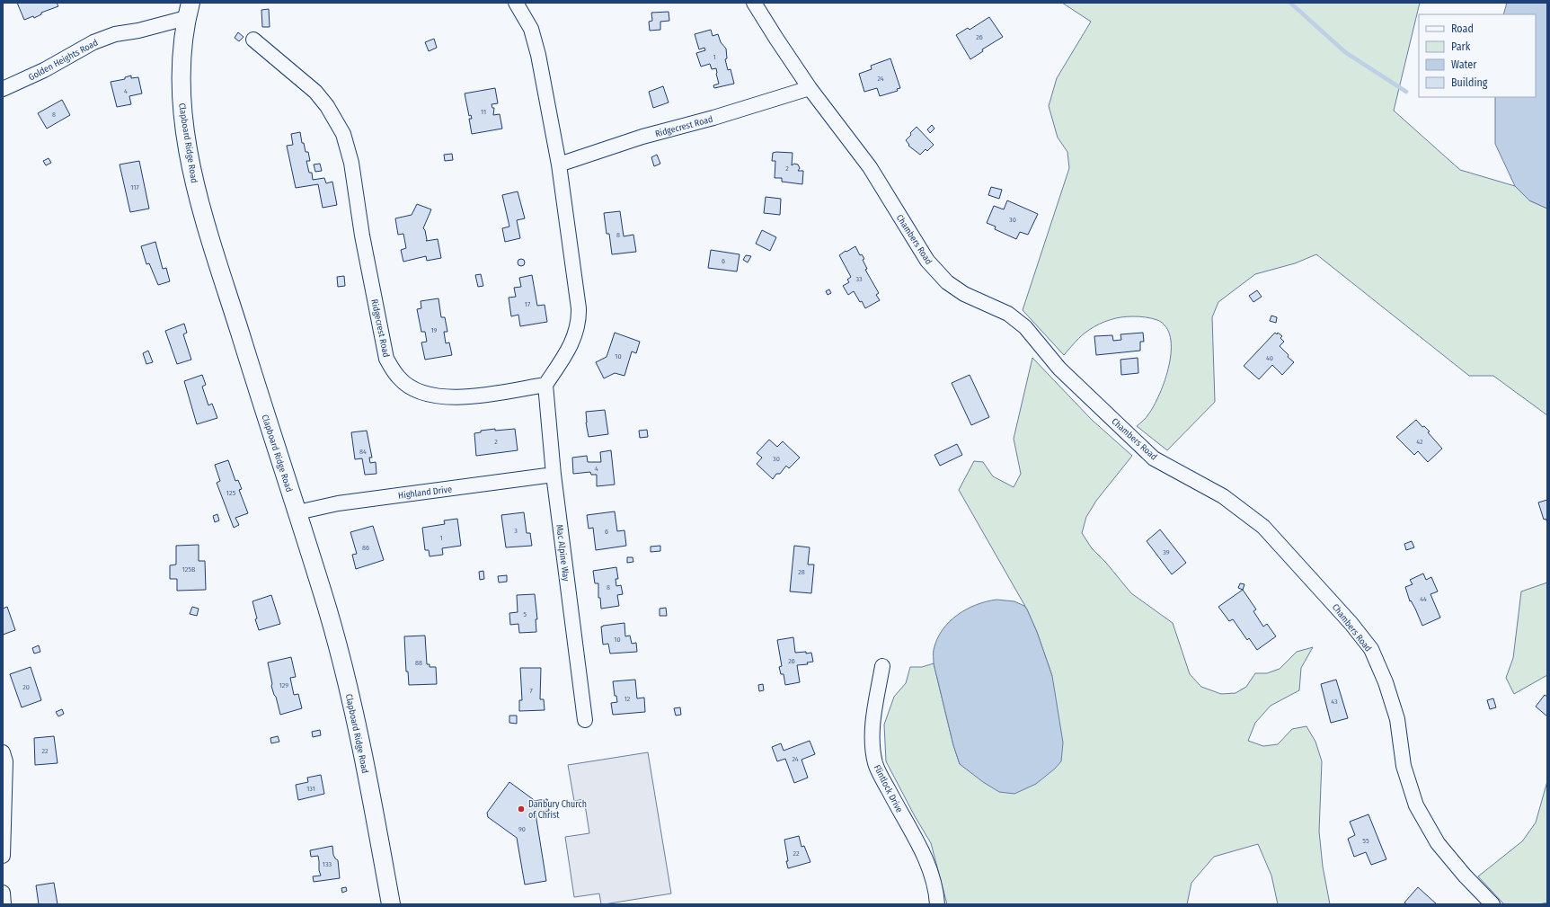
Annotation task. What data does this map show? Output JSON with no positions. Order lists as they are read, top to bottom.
{
  "streets": {
    "main road": ["Clapboard Ridge Road"],
    "street": [
      "Golden Heights Road",
      "Ridgecrest Road",
      "Chambers Road",
      "Highland Drive",
      "Mac Alpine Way",
      "Flintlock Drive"
    ]
  },
  "crossings": [
    ["Golden Heights Road", "Clapboard Ridge Road"],
    ["Ridgecrest Road", "Chambers Road"],
    ["Ridgecrest Road", "Mac Alpine Way"],
    ["Clapboard Ridge Road", "Highland Drive"],
    ["Highland Drive", "Mac Alpine Way"]
  ],
  "places": ["Danbury Church of Christ"],
  "house_numbers": [
    "26",
    "1",
    "24",
    "4",
    "11",
    "8",
    "2",
    "117",
    "30",
    "8",
    "6",
    "33",
    "17",
    "19",
    "10",
    "40",
    "2",
    "42",
    "84",
    "30",
    "4",
    "125",
    "3",
    "6",
    "1",
    "86",
    "39",
    "125B",
    "28",
    "8",
    "44",
    "5",
    "10",
    "26",
    "88",
    "129",
    "20",
    "7",
    "12",
    "43",
    "22",
    "24",
    "131",
    "90",
    "55",
    "22",
    "133"
  ],
  "legend": [
    "Road",
    "Park",
    "Water",
    "Building"
  ]
}
